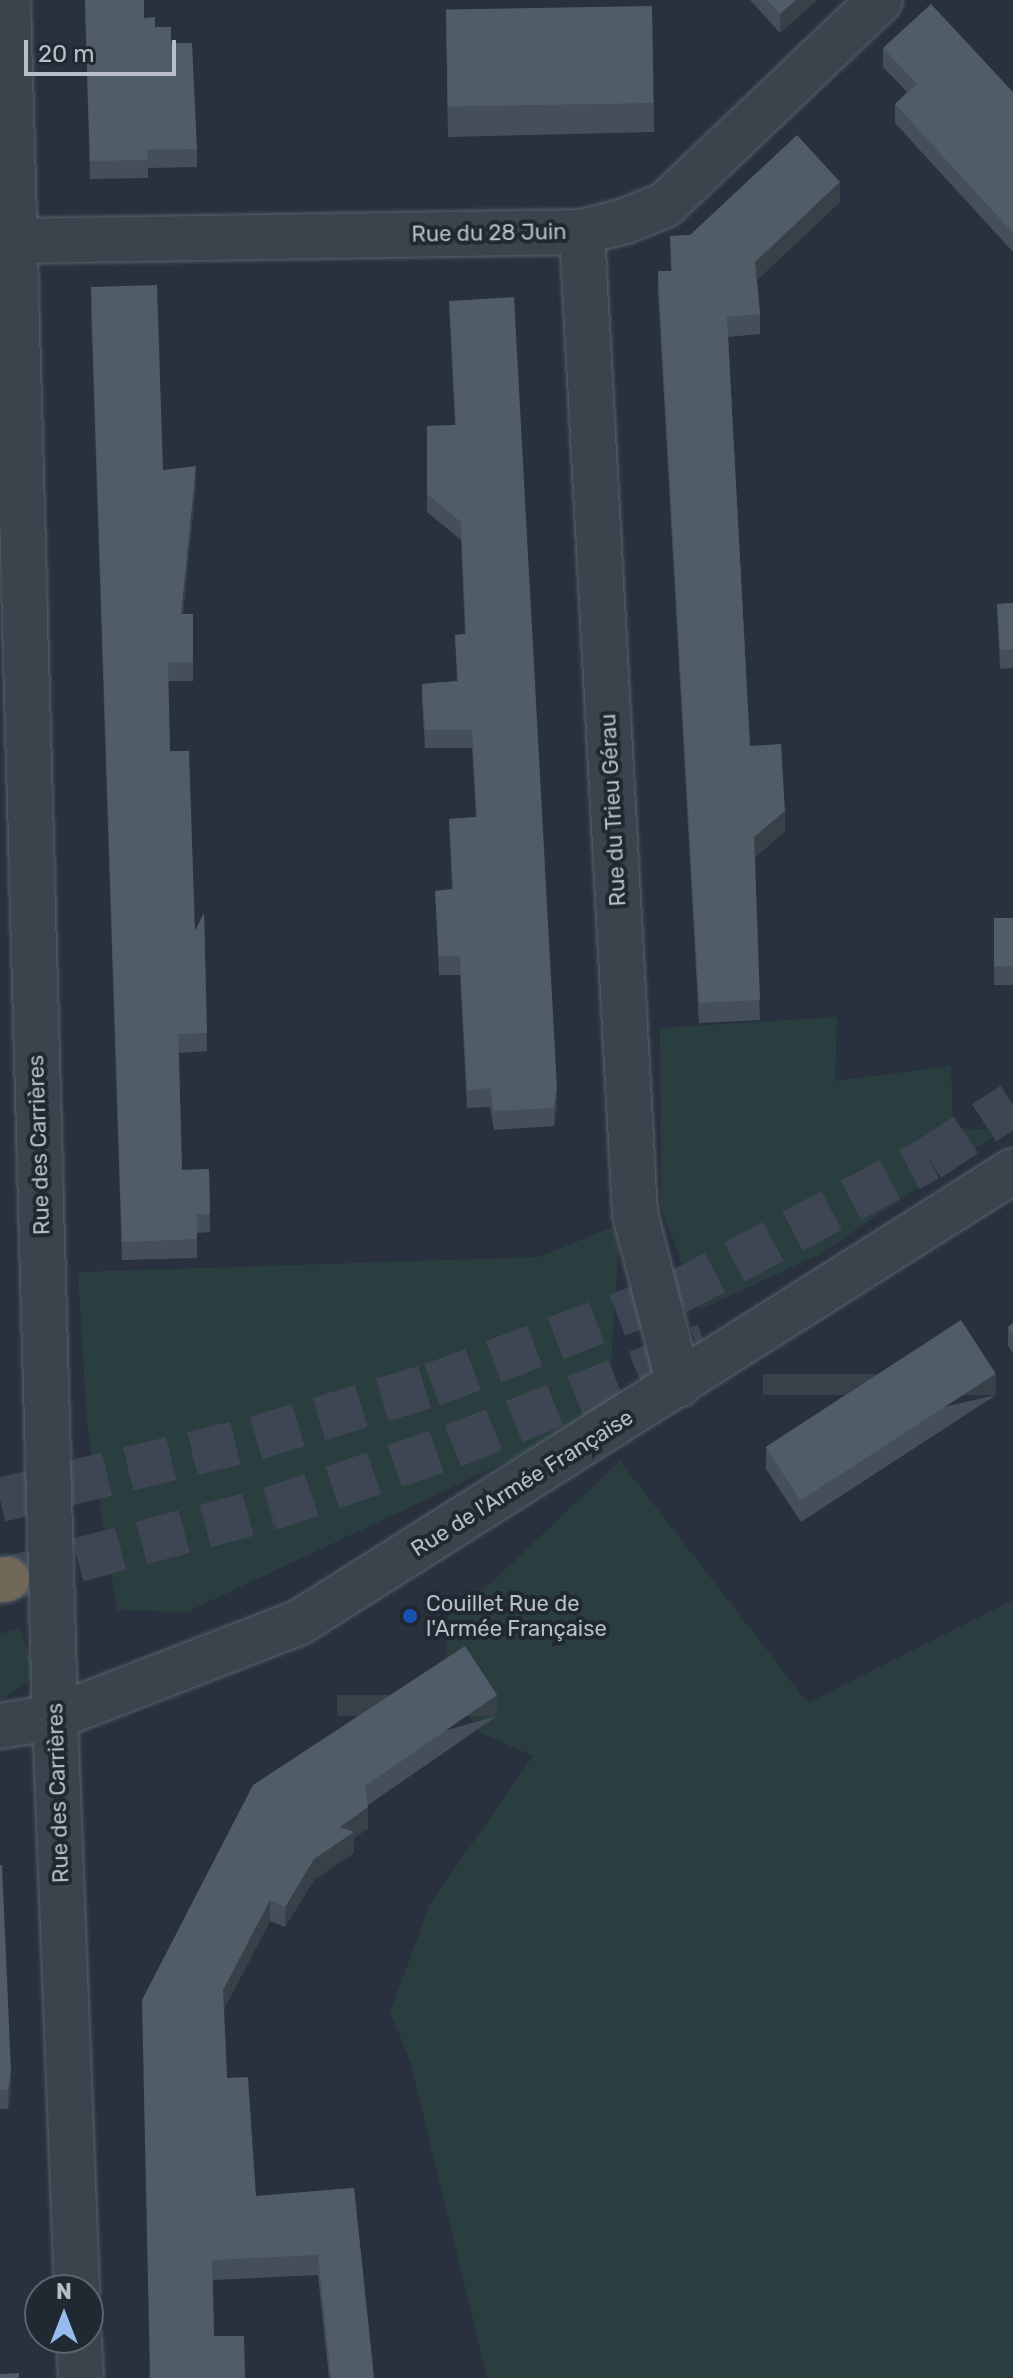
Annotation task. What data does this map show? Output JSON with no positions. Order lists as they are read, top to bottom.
{
  "streets": {
    "street": [
      "Rue du 28 Juin",
      "Rue du Trieu Gérau",
      "Rue des Carrières",
      "Rue de l'Armée Française"
    ]
  },
  "crossings": [
    ["Rue du 28 Juin", "Rue du Trieu Gérau"],
    ["Rue du 28 Juin", "Rue des Carrières"],
    ["Rue du Trieu Gérau", "Rue de l'Armée Française"],
    ["Rue des Carrières", "Rue de l'Armée Française"]
  ],
  "places": ["Couillet Rue de l'Armée Française"],
  "scale_bar": "20 m",
  "north": "top"
}
